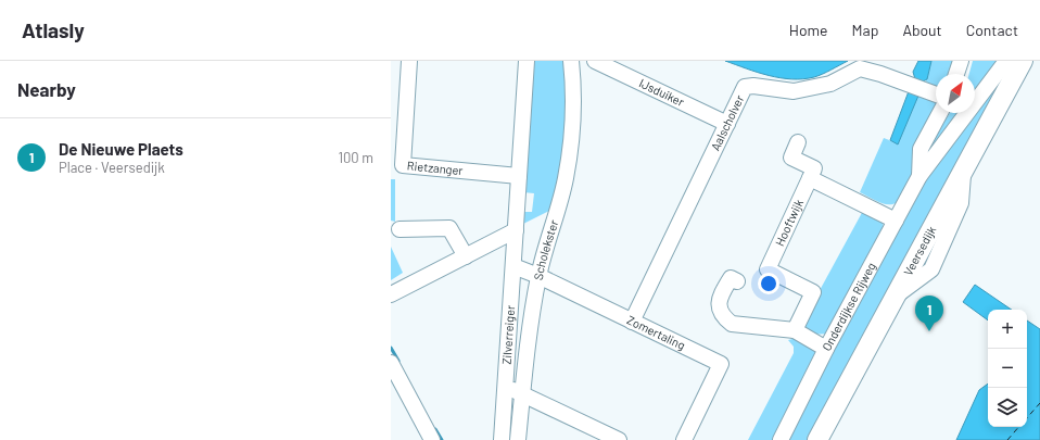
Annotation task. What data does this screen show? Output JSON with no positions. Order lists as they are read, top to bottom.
{
  "streets": {
    "main road": ["Veersedijk"],
    "street": [
      "IJsduiker",
      "Aalscholver",
      "Rietzanger",
      "Hooftwijk",
      "Scholekster",
      "Onderdijkse Rijweg",
      "Zomertaling",
      "Zilverreiger"
    ]
  },
  "crossings": [
    ["IJsduiker", "Aalscholver"],
    ["Aalscholver", "Zomertaling"],
    ["Rietzanger", "Zilverreiger"],
    ["Scholekster", "Zomertaling"],
    ["Zomertaling", "Zilverreiger"]
  ],
  "north": "top right",
  "page": {
    "header": "Atlasly",
    "nav": [
      "Home",
      "Map",
      "About",
      "Contact"
    ],
    "heading": "Nearby",
    "list": [
      {
        "mark": "1",
        "name": "De Nieuwe Plaets",
        "note": "Place · Veersedijk",
        "value": "100 m"
      }
    ],
    "pins": "1",
    "map_buttons": ["+", "−"]
  }
}
